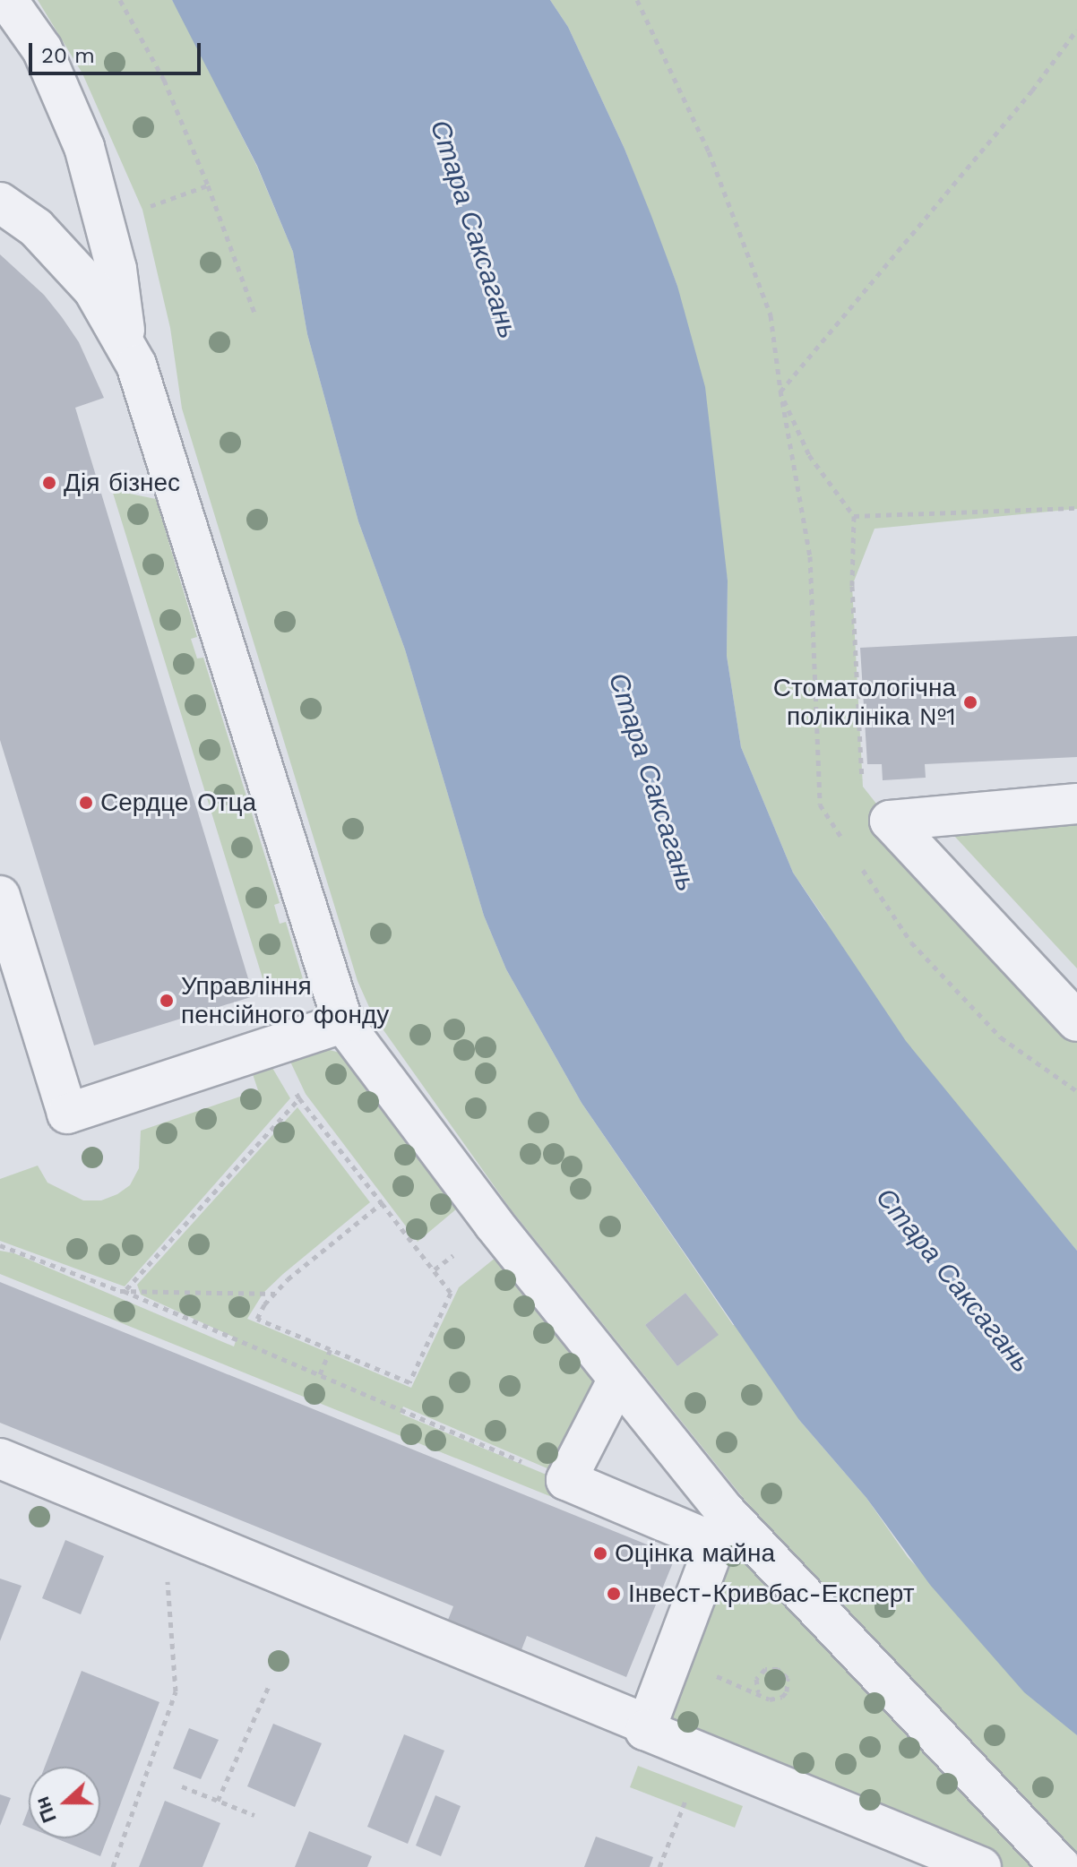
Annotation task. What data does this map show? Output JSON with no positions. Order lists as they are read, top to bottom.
{
  "water": ["Стара Саксагань"],
  "places": [
    "Дія бізнес",
    "Стоматологічна поліклініка №1",
    "Сердце Отца",
    "Управління пенсійного фонду",
    "Оцінка майна",
    "Інвест-Кривбас-Експерт"
  ],
  "scale_bar": "20 m",
  "north": "left"
}
